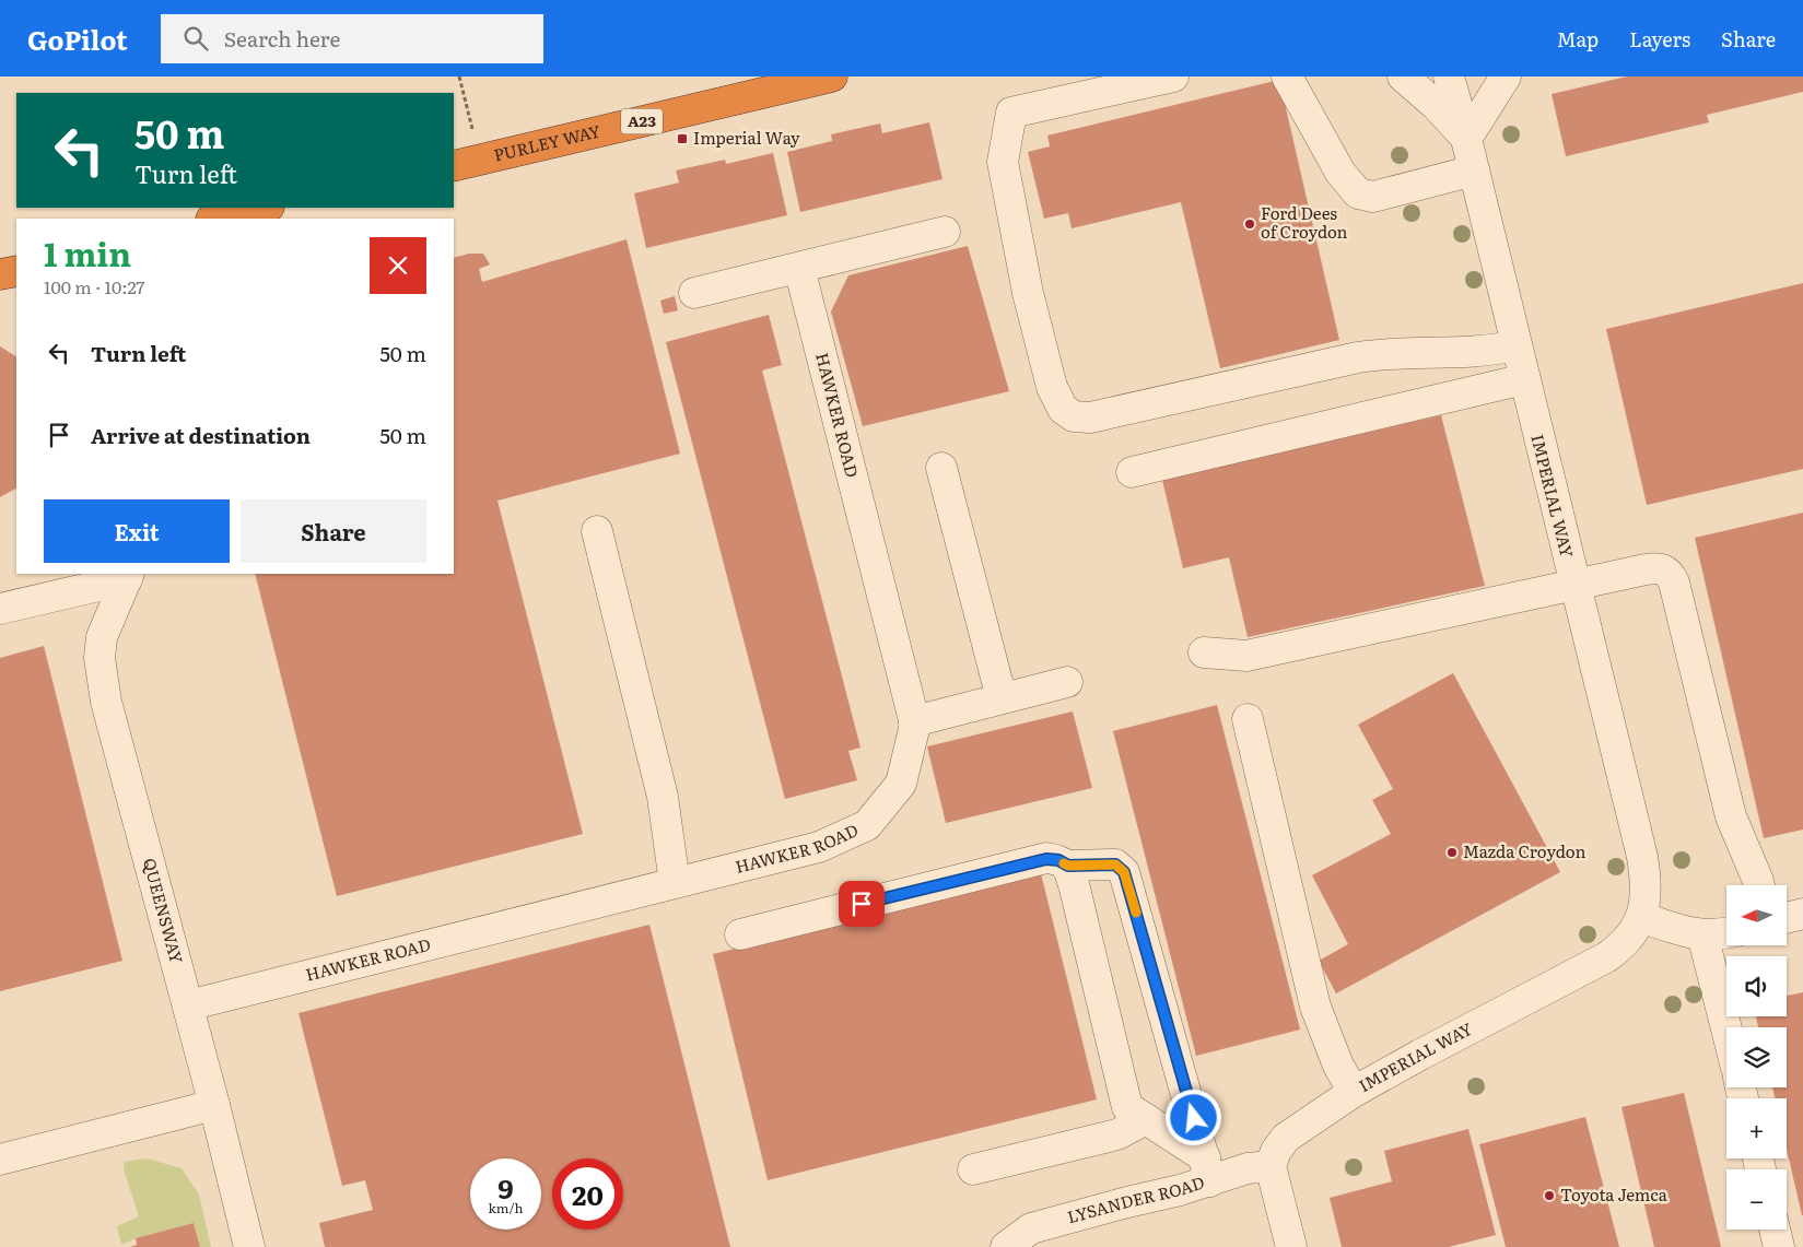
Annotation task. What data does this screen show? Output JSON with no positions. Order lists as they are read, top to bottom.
{
  "streets": {
    "highway": ["A23", "PURLEY WAY"],
    "street": [
      "HAWKER ROAD",
      "IMPERIAL WAY",
      "QUEENSWAY",
      "LYSANDER ROAD"
    ]
  },
  "crossings": [
    ["HAWKER ROAD", "QUEENSWAY"],
    ["IMPERIAL WAY", "LYSANDER ROAD"]
  ],
  "places": {
    "transit": ["Imperial Way"],
    "other": ["Ford Dees of Croydon", "Mazda Croydon", "Toyota Jemca"]
  },
  "north": "left",
  "page": {
    "header": "GoPilot",
    "search": "Search here",
    "nav": ["Map", "Layers", "Share"],
    "turn": ["50 m", "Turn left"],
    "heading": ["1 min", "100 m · 10:27"],
    "list": [
      {
        "name": "Turn left",
        "value": "50 m"
      },
      {
        "name": "Arrive at destination",
        "value": "50 m"
      }
    ],
    "buttons": ["Exit", "Share"],
    "map_buttons": ["+", "−"],
    "speed": "9 km/h",
    "limit": "20"
  }
}
